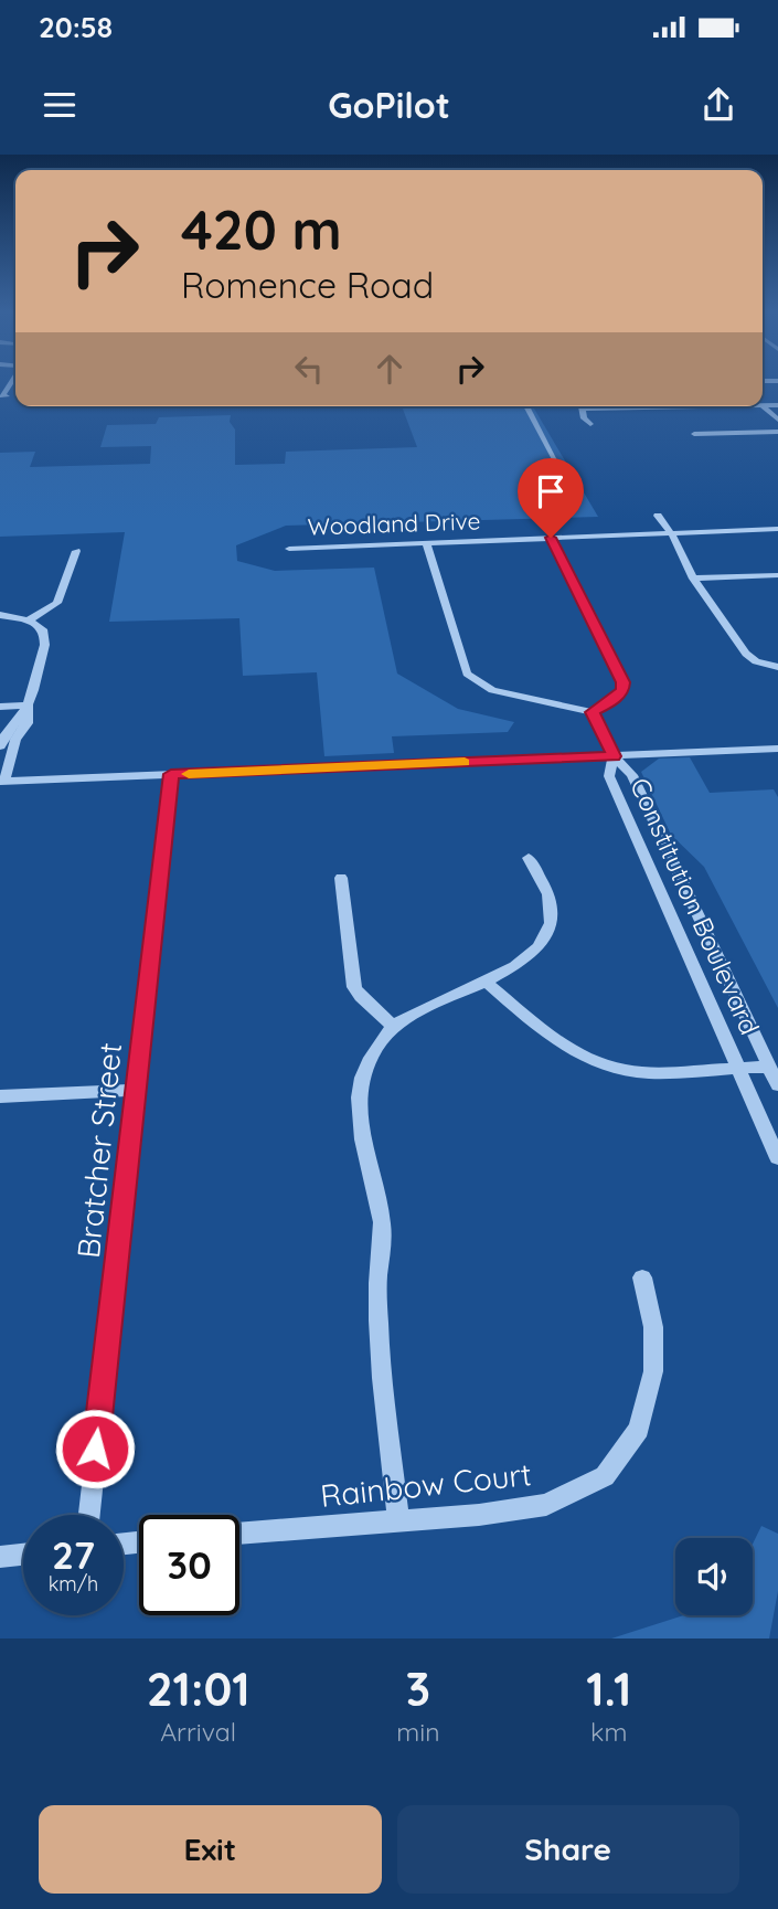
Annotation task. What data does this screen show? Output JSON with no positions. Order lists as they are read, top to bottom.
{
  "streets": {
    "street": [
      "Woodland Drive",
      "Constitution Boulevard",
      "Bratcher Street",
      "Rainbow Court"
    ]
  },
  "page": {
    "status": "20:58",
    "header": "GoPilot",
    "turn": ["420 m", "Romence Road"],
    "speed": "27 km/h",
    "limit": "30",
    "eta": [
      "21:01",
      "Arrival",
      "3",
      "min",
      "1.1",
      "km"
    ],
    "buttons": ["Exit", "Share"]
  }
}
